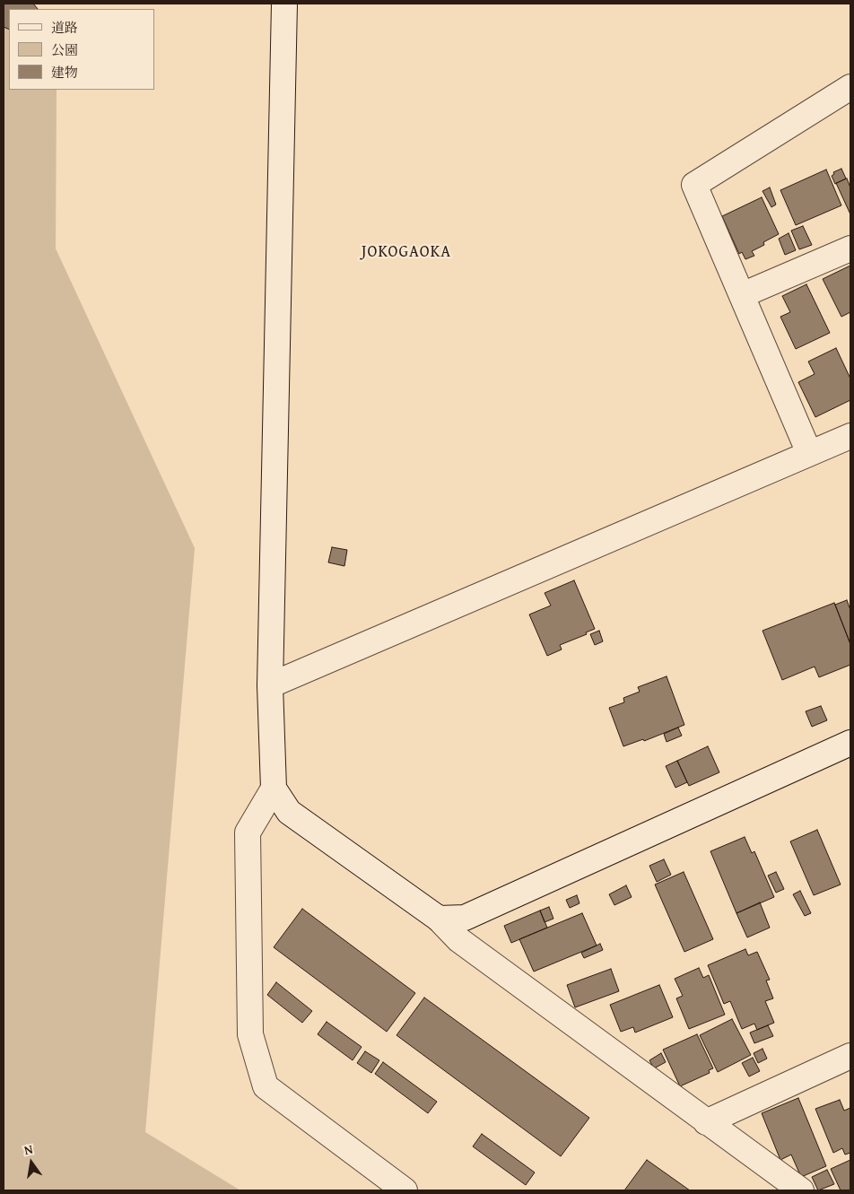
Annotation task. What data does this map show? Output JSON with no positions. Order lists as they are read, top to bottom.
{
  "districts": ["JOKOGAOKA"],
  "legend": ["道路", "公園", "建物"],
  "north": "top"
}
